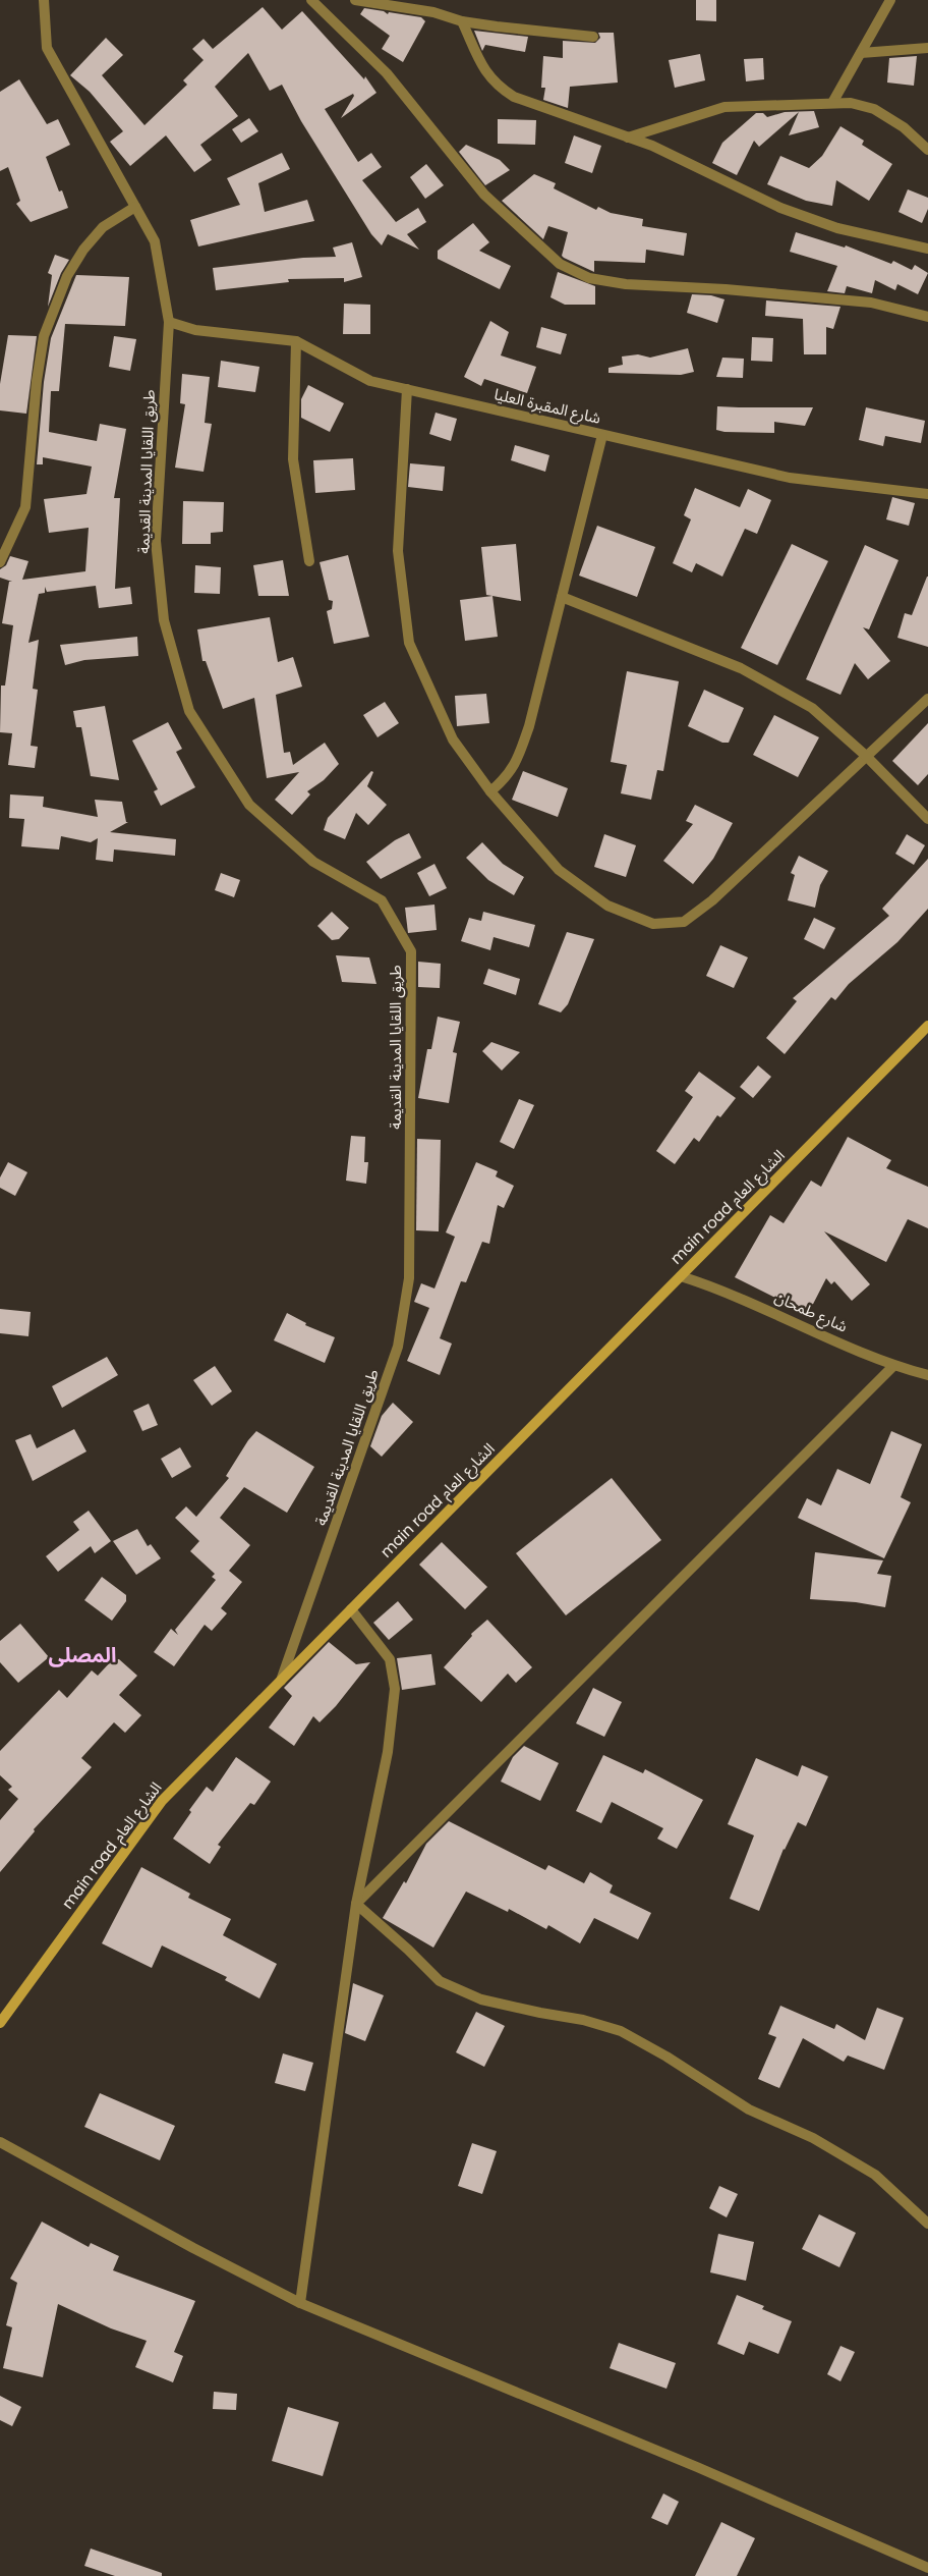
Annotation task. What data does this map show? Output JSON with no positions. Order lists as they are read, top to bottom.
{
  "streets": {
    "main road": ["main road الشارع العام"],
    "street": ["شارع المقبرة العليا", "طريق اللقايا المدينة القديمة", "شارع طمحان"]
  },
  "crossings": [
    ["شارع المقبرة العليا", "طريق اللقايا المدينة القديمة"],
    ["طريق اللقايا المدينة القديمة", "main road الشارع العام"],
    ["main road الشارع العام", "شارع طمحان"]
  ],
  "districts": ["المصلى"]
}
